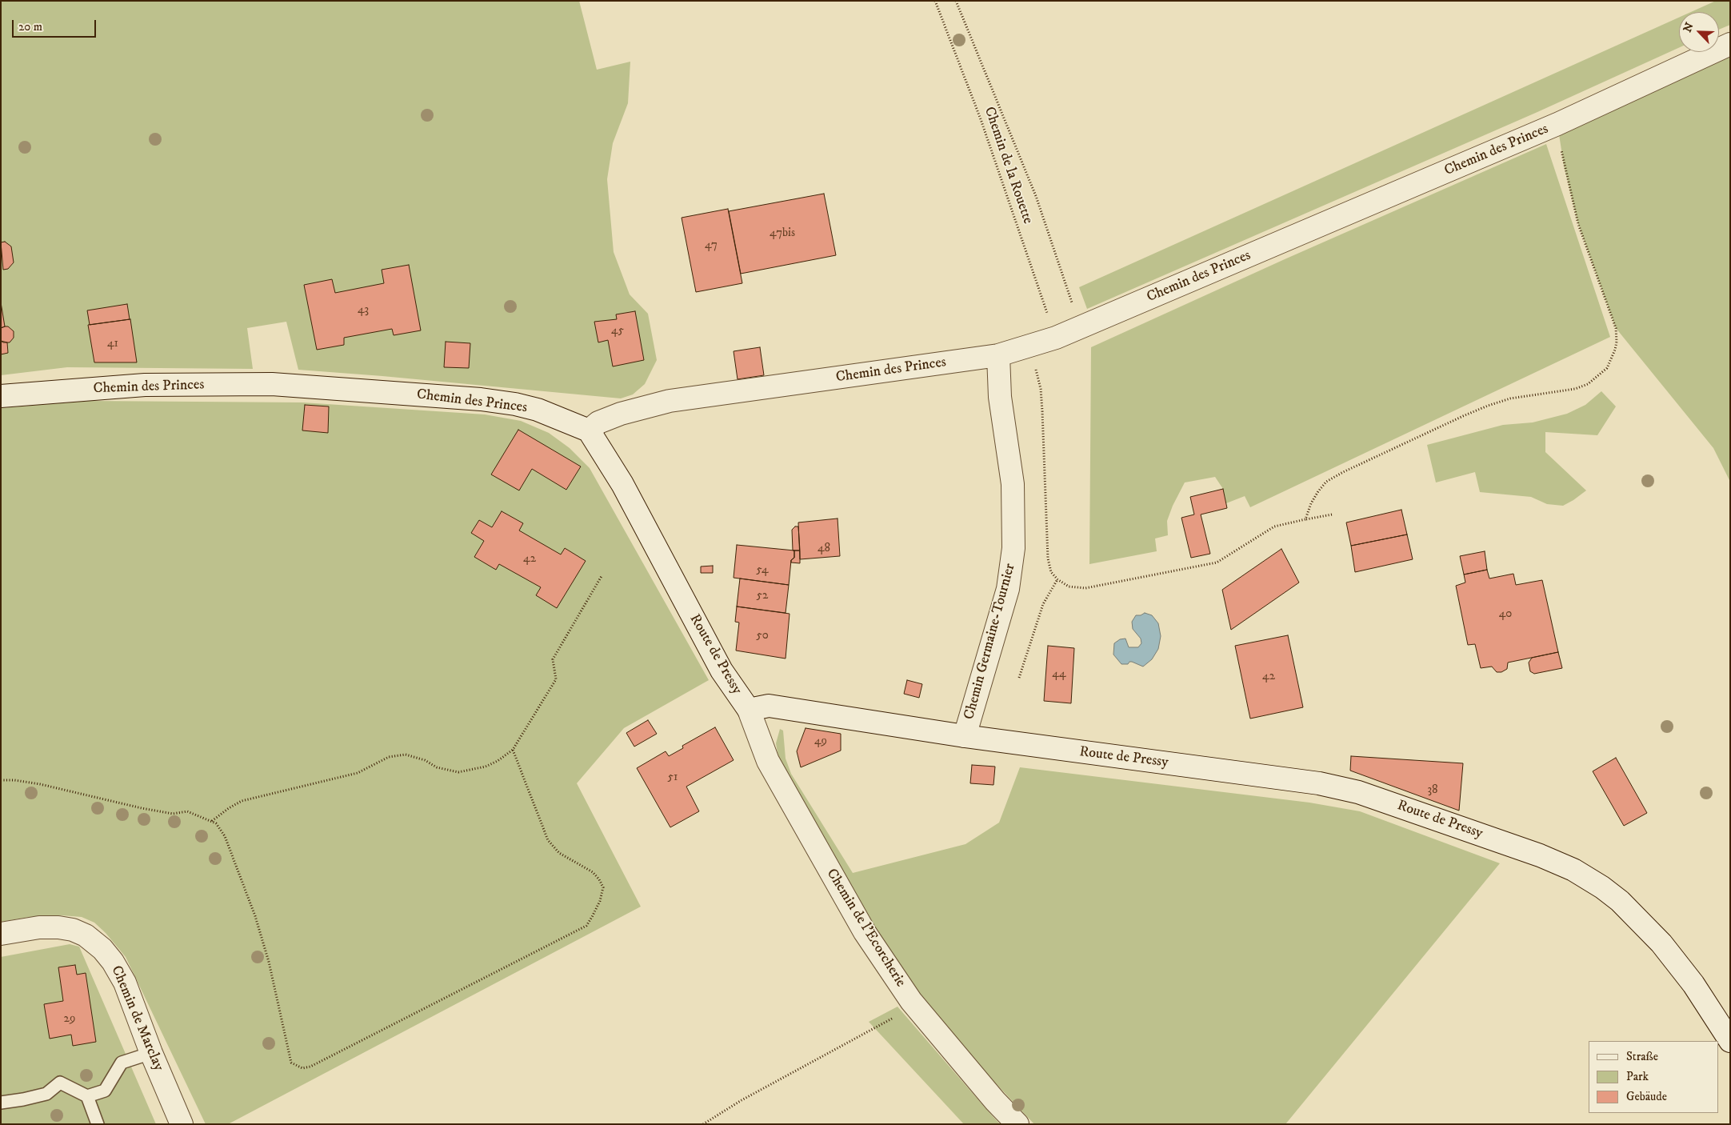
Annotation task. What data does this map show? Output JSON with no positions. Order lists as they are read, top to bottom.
{
  "streets": {
    "street": [
      "Chemin des Princes",
      "Chemin Germaine-Tournier",
      "Route de Pressy",
      "Chemin de l'Ecorcherie",
      "Chemin de Marclay"
    ],
    "path": ["Chemin de la Rouette"]
  },
  "crossings": [
    ["Chemin des Princes", "Chemin de la Rouette"],
    ["Chemin des Princes", "Chemin Germaine-Tournier"],
    ["Chemin des Princes", "Route de Pressy"],
    ["Chemin Germaine-Tournier", "Route de Pressy"],
    ["Route de Pressy", "Chemin de l'Ecorcherie"]
  ],
  "house_numbers": [
    "47bis",
    "47",
    "43",
    "45",
    "41",
    "48",
    "42",
    "54",
    "52",
    "40",
    "50",
    "44",
    "42",
    "49",
    "51",
    "38",
    "29"
  ],
  "legend": ["Straße", "Park", "Gebäude"],
  "scale_bar": "20 m",
  "north": "top left"
}
